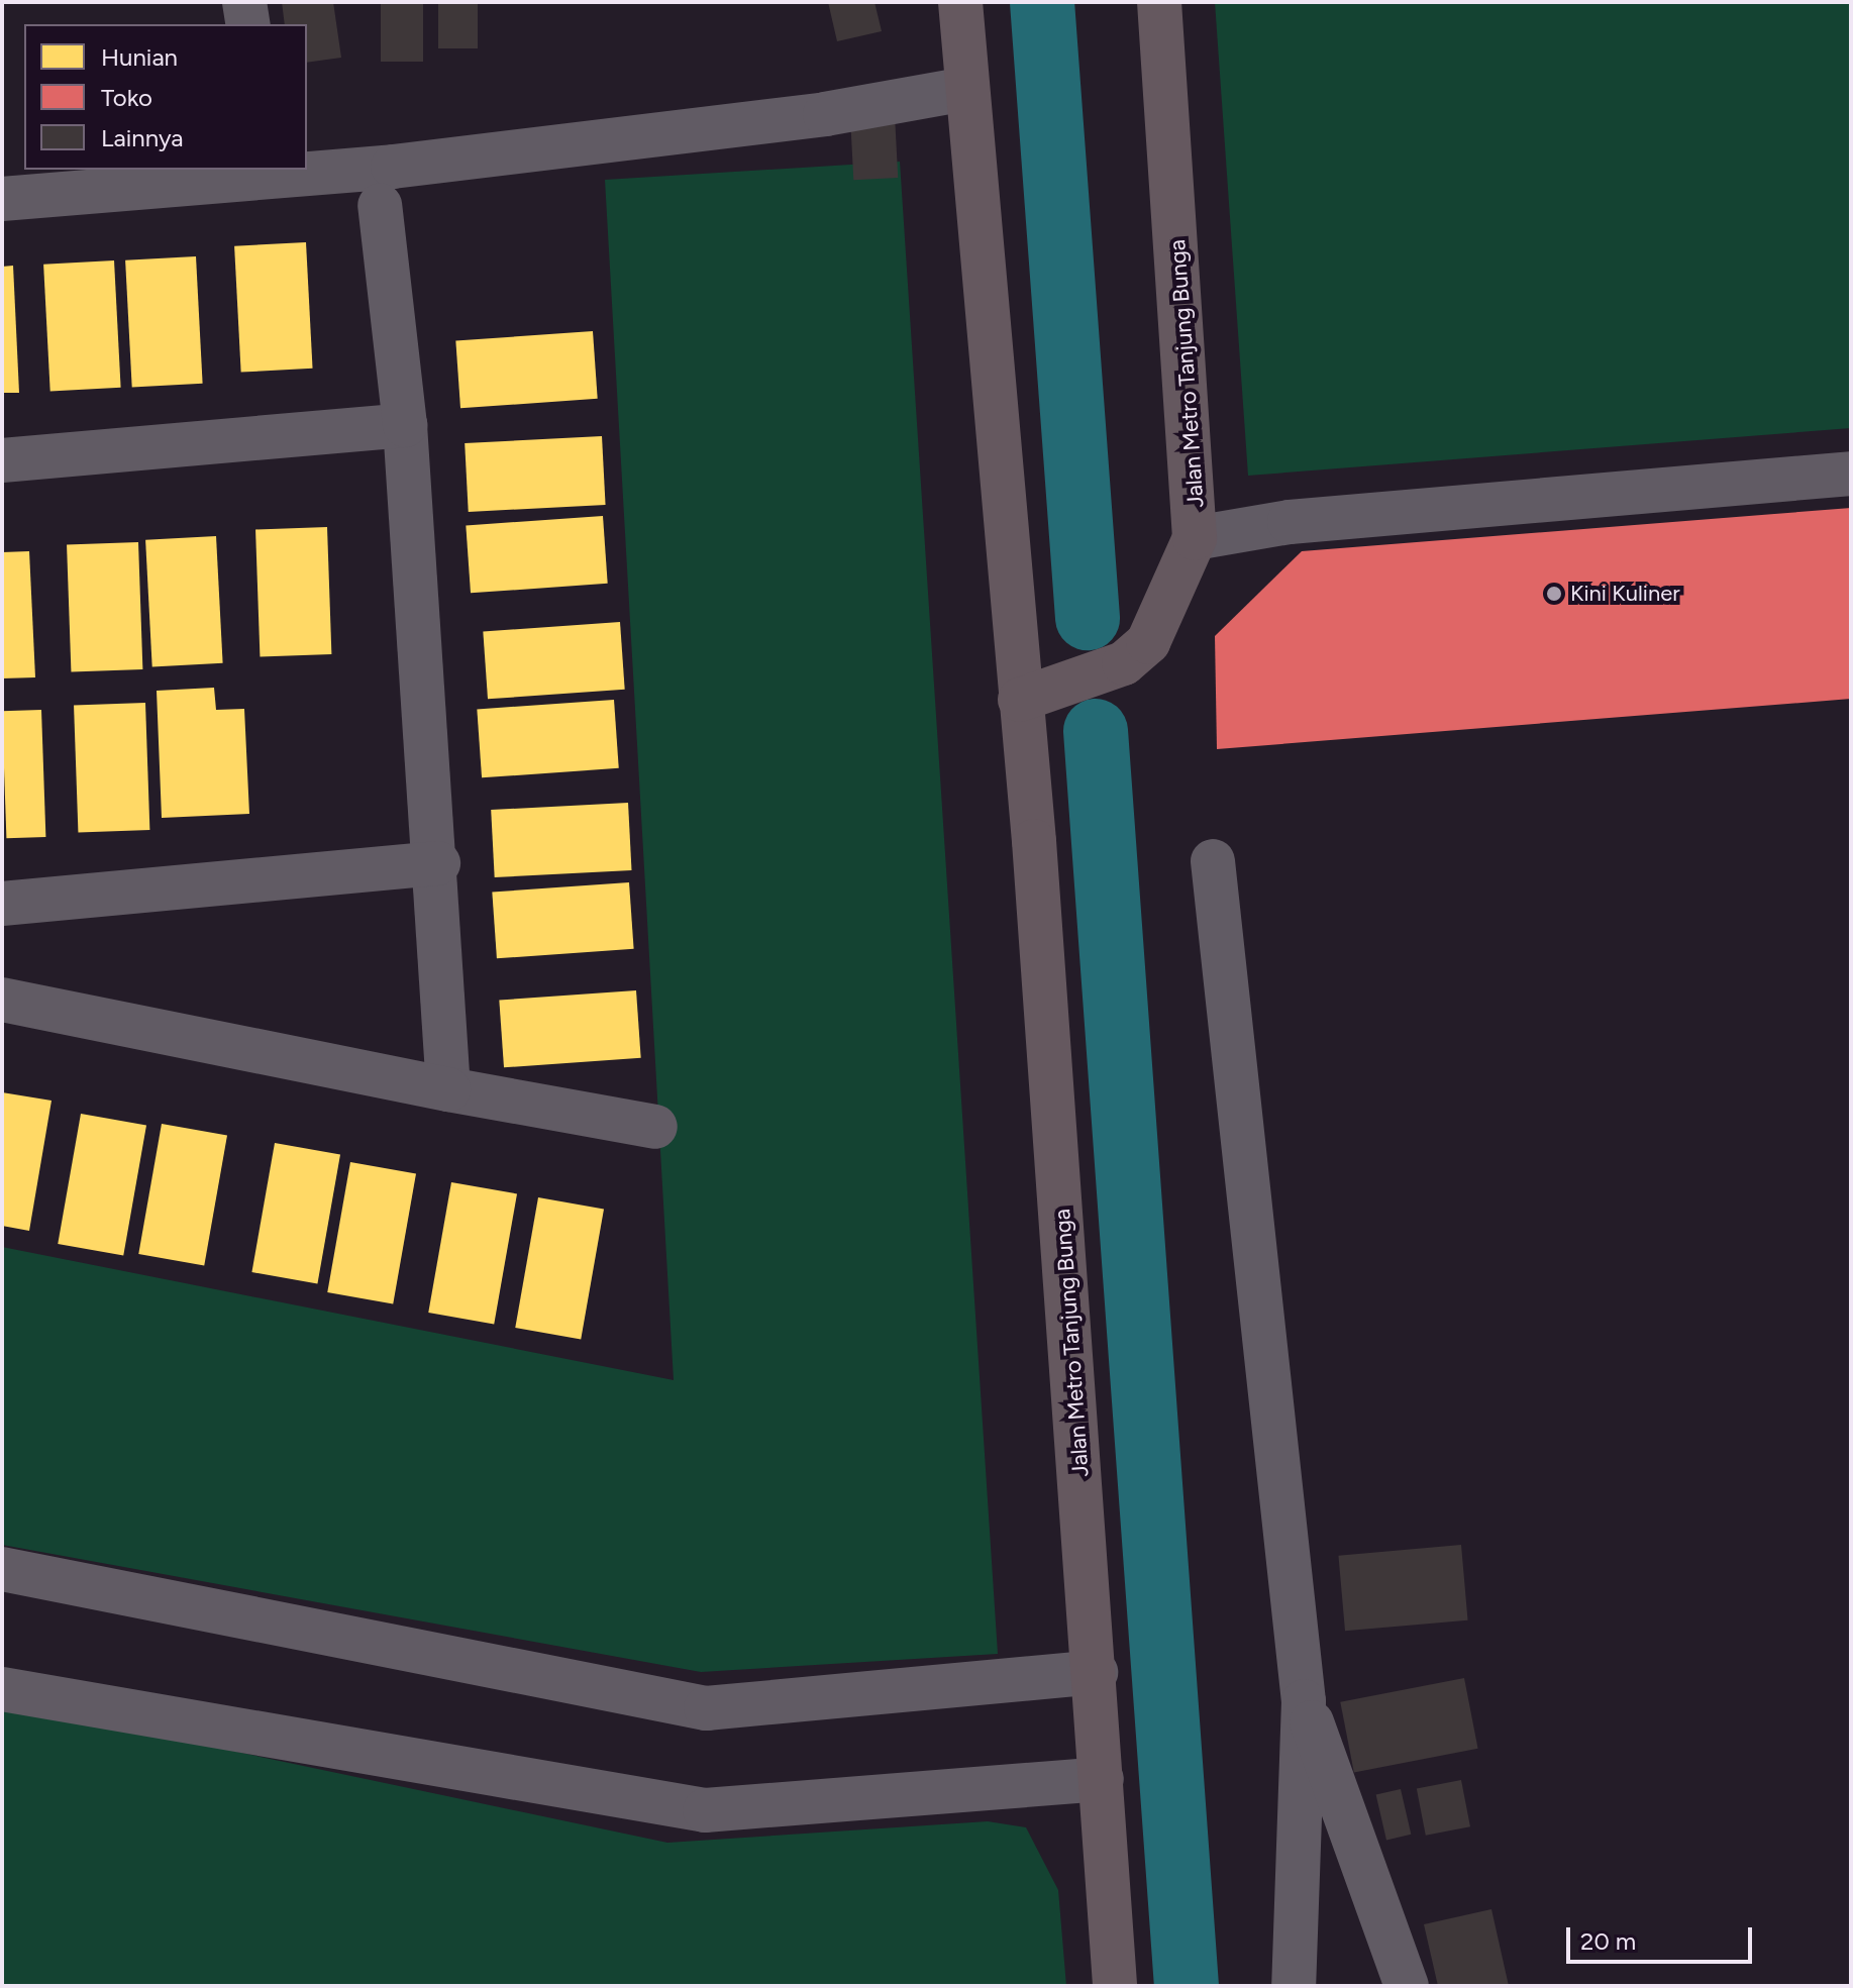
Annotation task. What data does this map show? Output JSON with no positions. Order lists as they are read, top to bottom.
{
  "streets": {
    "main road": ["Jalan Metro Tanjung Bunga"]
  },
  "places": ["Kini Kuliner"],
  "legend": ["Hunian", "Toko", "Lainnya"],
  "scale_bar": "20 m"
}
